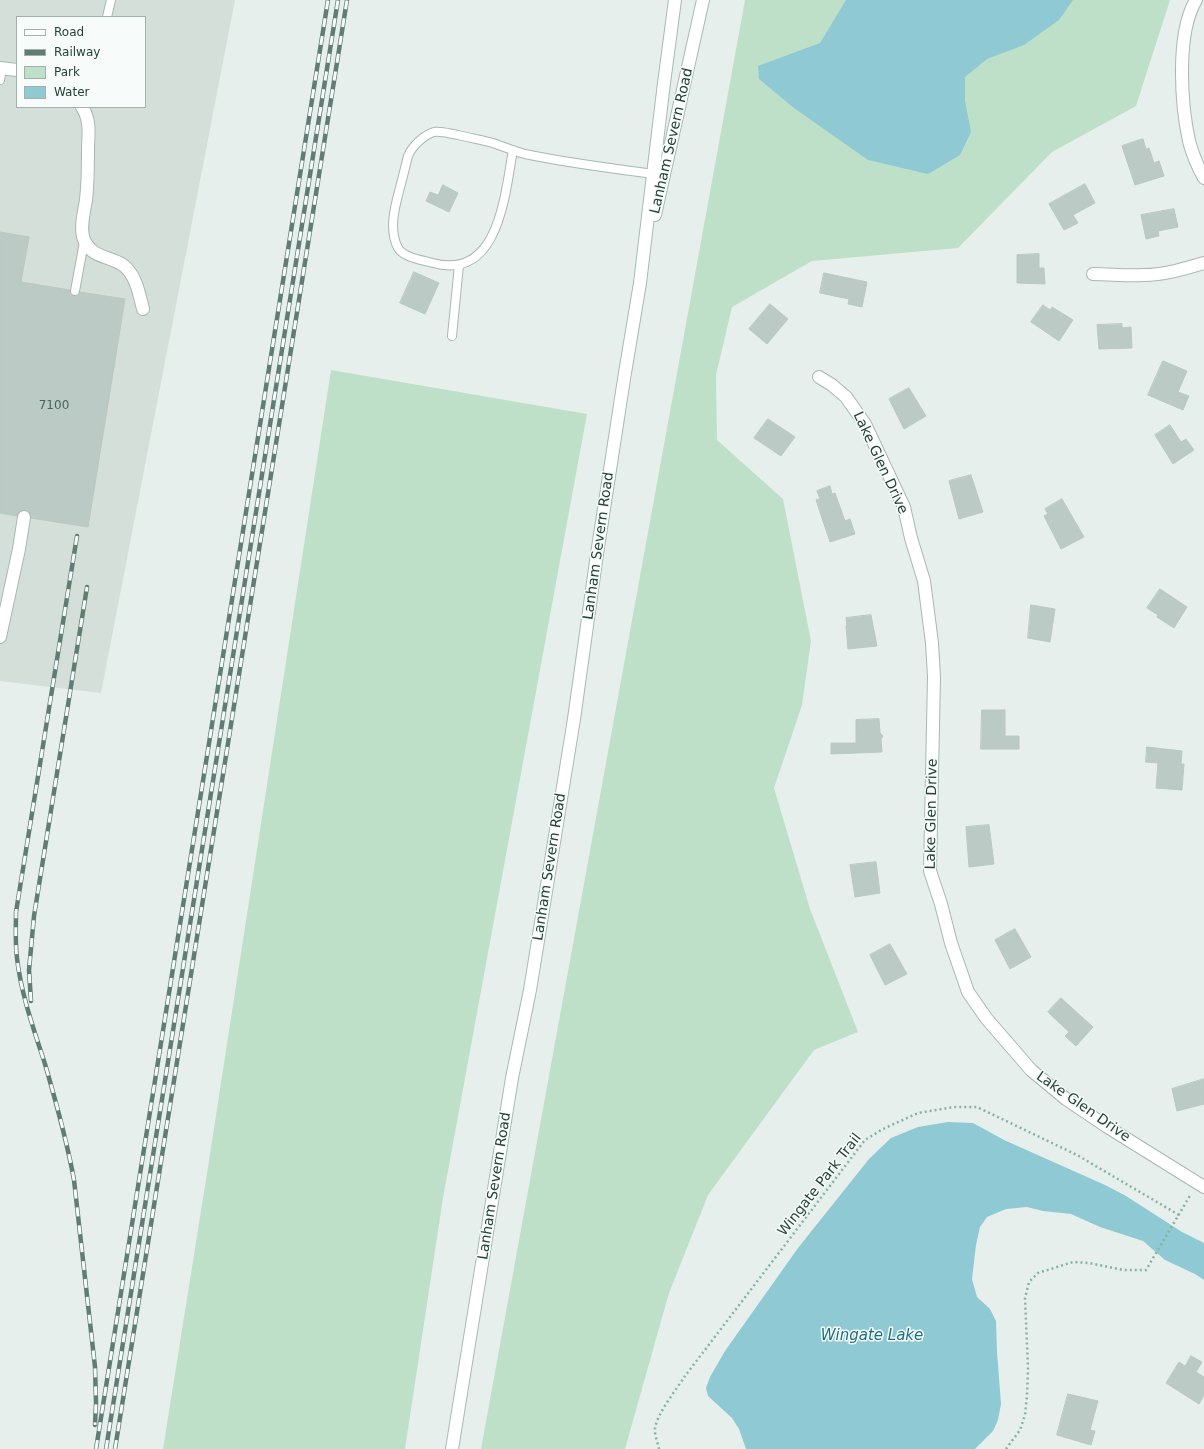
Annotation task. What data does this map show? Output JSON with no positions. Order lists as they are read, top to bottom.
{
  "streets": {
    "main road": ["Lanham Severn Road", "Lake Glen Drive"],
    "path": ["Wingate Park Trail"]
  },
  "water": ["Wingate Lake"],
  "house_numbers": ["7100"],
  "legend": [
    "Road",
    "Railway",
    "Park",
    "Water"
  ]
}
